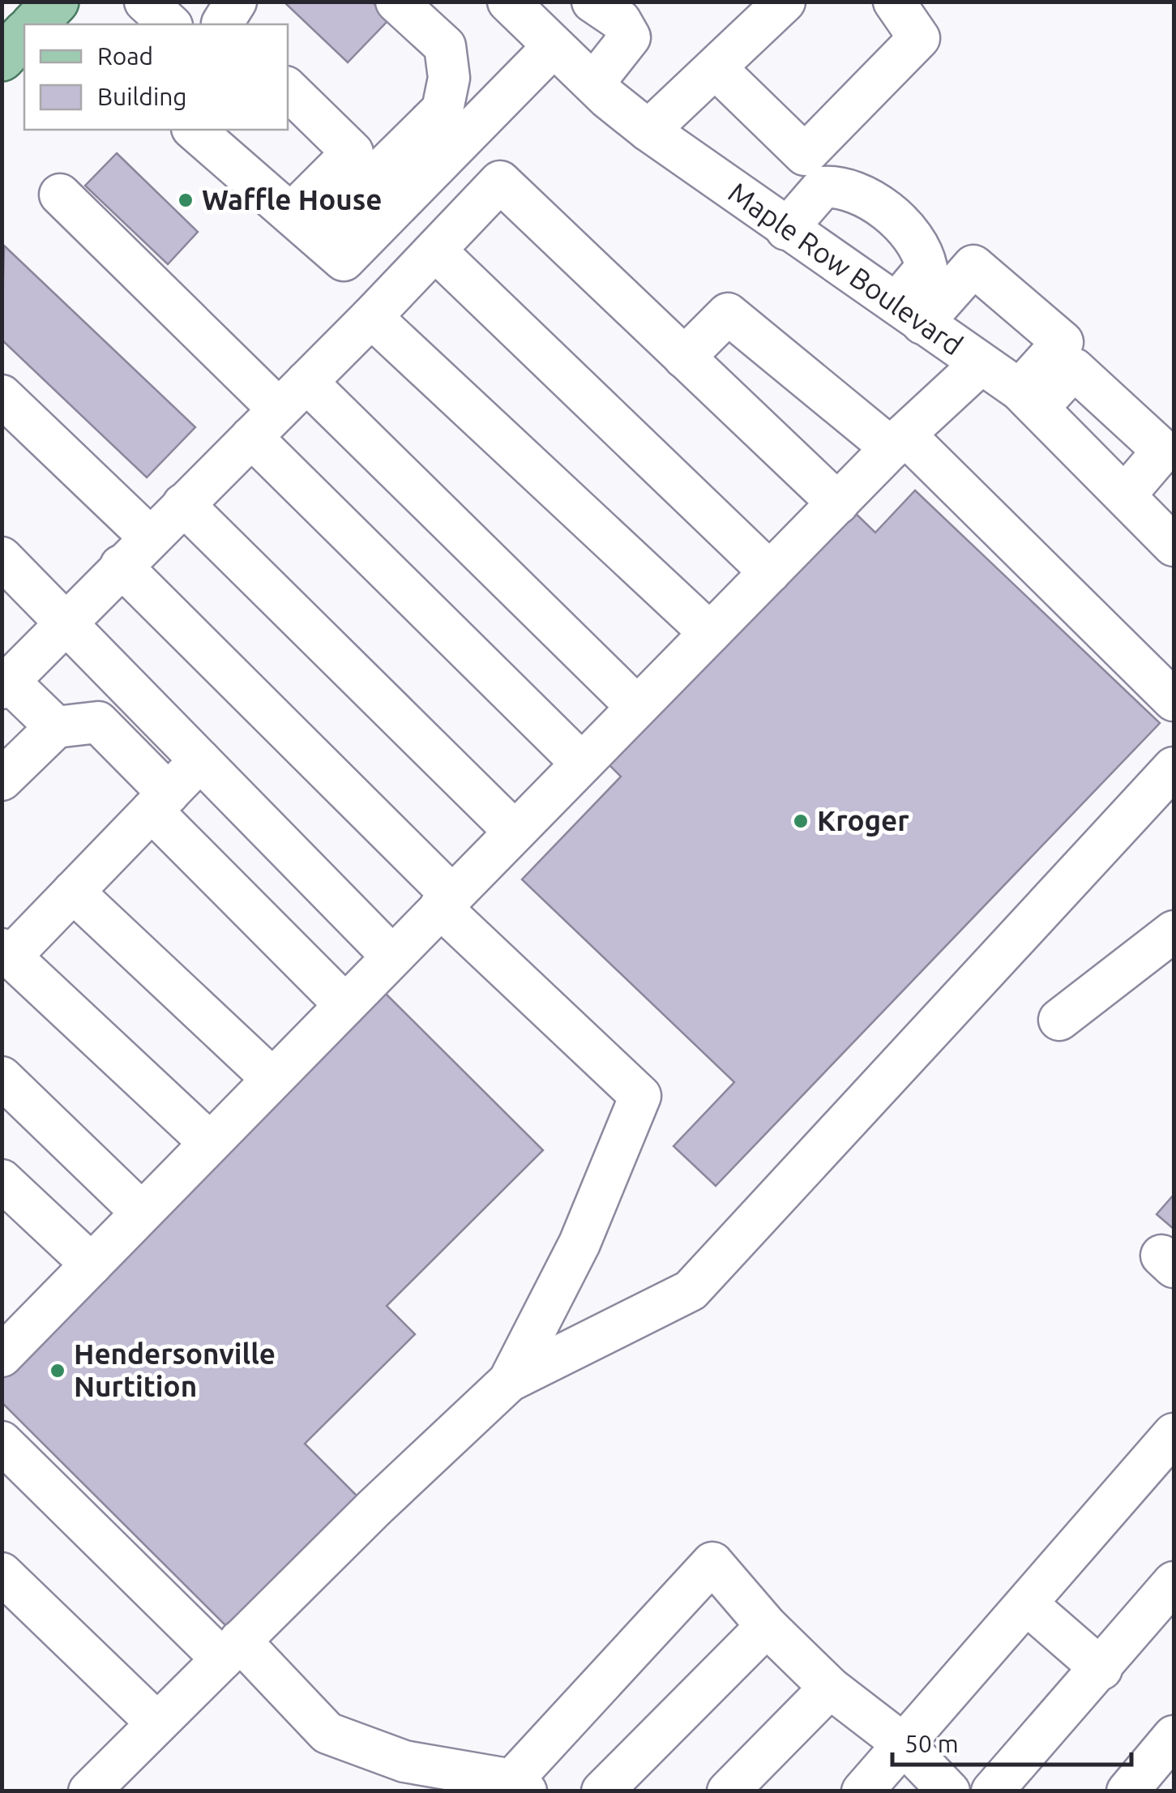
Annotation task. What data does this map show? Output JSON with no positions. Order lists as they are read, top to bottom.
{
  "streets": {
    "street": ["Maple Row Boulevard"]
  },
  "places": ["Waffle House", "Kroger", "Hendersonville Nurtition"],
  "legend": ["Road", "Building"],
  "scale_bar": "50 m"
}
